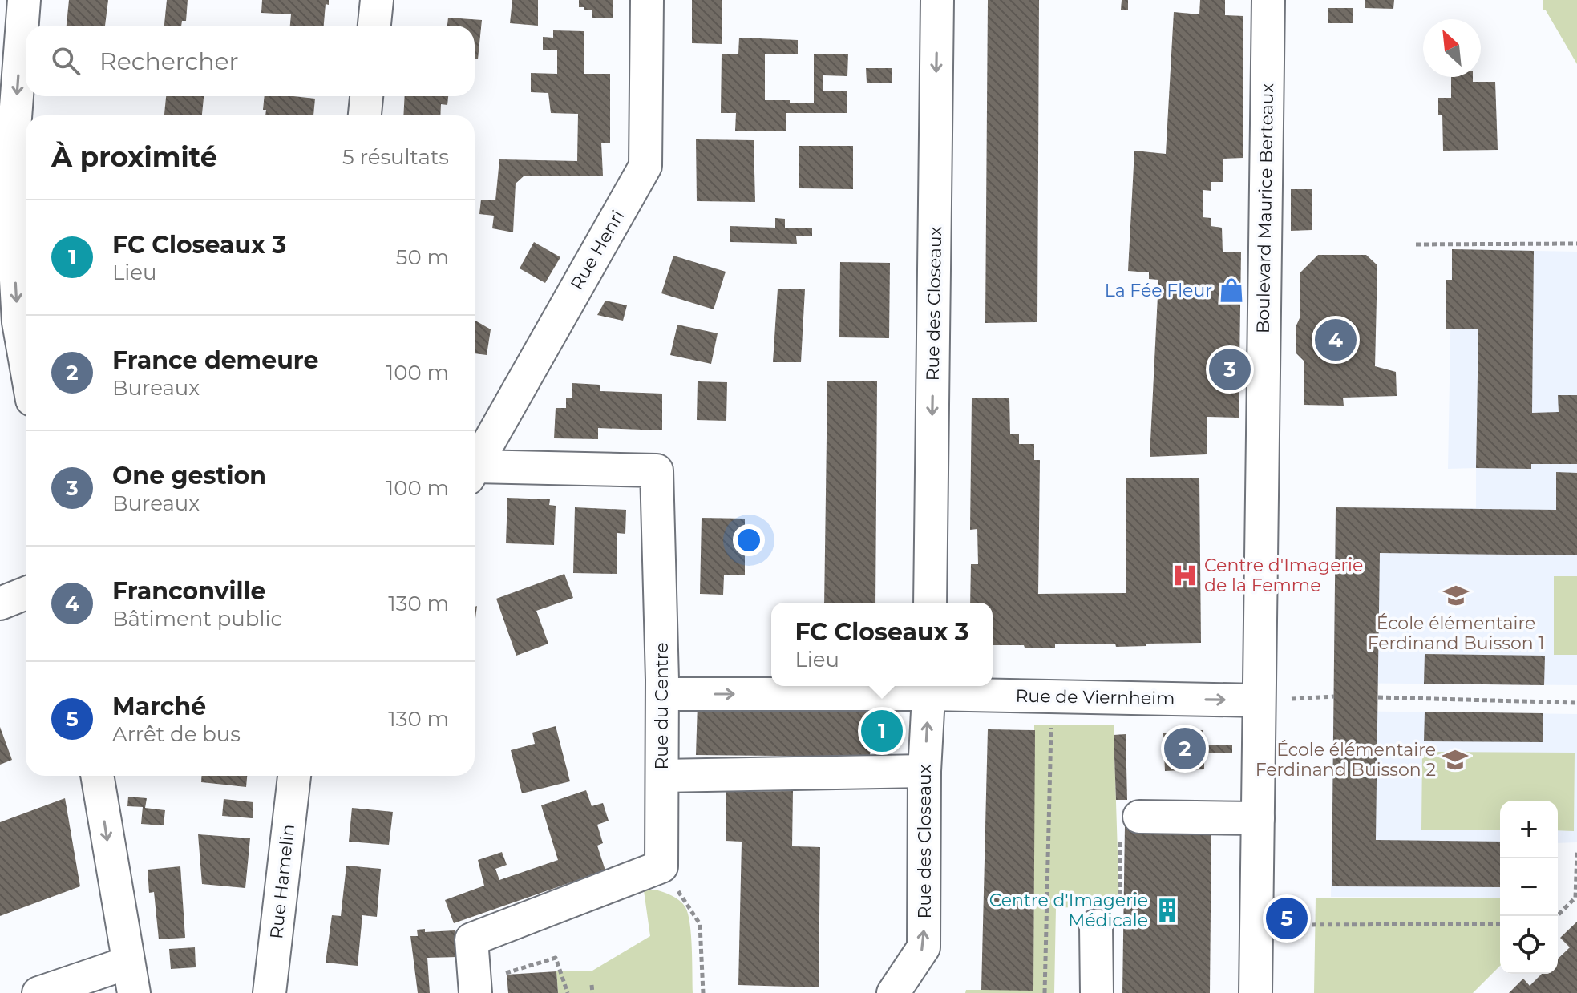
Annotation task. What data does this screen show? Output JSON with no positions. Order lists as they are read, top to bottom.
{
  "streets": {
    "street": [
      "Boulevard Maurice Berteaux",
      "Rue Henri",
      "Rue des Closeaux",
      "Rue de Viernheim",
      "Rue du Centre",
      "Rue Hamelin"
    ]
  },
  "crossings": [
    ["Boulevard Maurice Berteaux", "Rue de Viernheim"],
    ["Rue des Closeaux", "Rue de Viernheim"],
    ["Rue de Viernheim", "Rue du Centre"]
  ],
  "places": {
    "shop": ["La Fée Fleur"],
    "hospital": ["Centre d'Imagerie de la Femme"],
    "school or university": ["École élémentaire Ferdinand Buisson 1", "École élémentaire Ferdinand Buisson 2"],
    "building": ["Centre d'Imagerie Médicale"]
  },
  "north": "top left",
  "page": {
    "search": "Rechercher",
    "heading": ["À proximité", "5 résultats"],
    "list": [
      {
        "mark": "1",
        "name": "FC Closeaux 3",
        "note": "Lieu",
        "value": "50 m"
      },
      {
        "mark": "2",
        "name": "France demeure",
        "note": "Bureaux",
        "value": "100 m"
      },
      {
        "mark": "3",
        "name": "One gestion",
        "note": "Bureaux",
        "value": "100 m"
      },
      {
        "mark": "4",
        "name": "Franconville",
        "note": "Bâtiment public",
        "value": "130 m"
      },
      {
        "mark": "5",
        "name": "Marché",
        "note": "Arrêt de bus",
        "value": "130 m"
      }
    ],
    "pins": [
      "4",
      "3",
      "1",
      "2",
      "5"
    ],
    "popup": ["FC Closeaux 3", "Lieu"],
    "map_buttons": ["+", "−"]
  }
}
